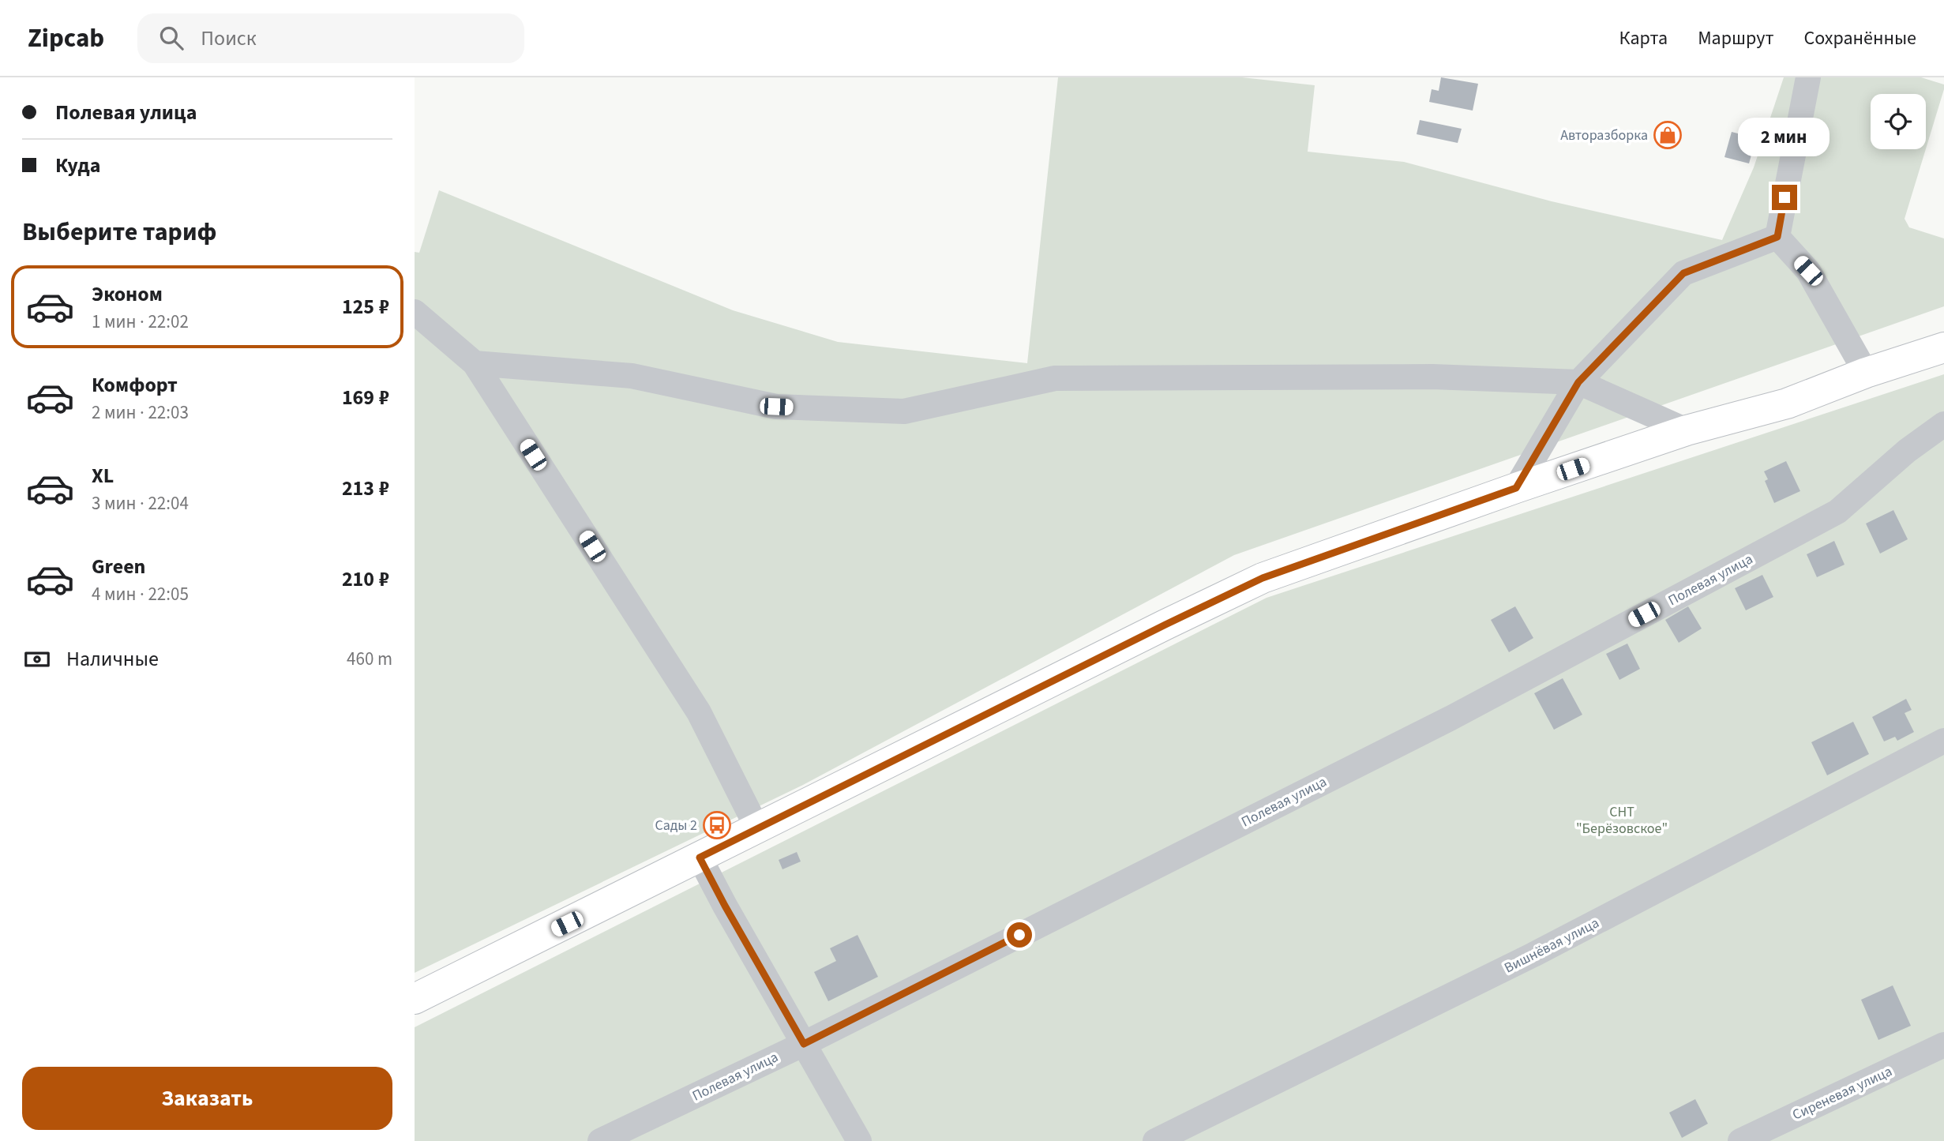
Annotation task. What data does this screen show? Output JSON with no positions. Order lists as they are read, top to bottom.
{
  "streets": {
    "street": ["Полевая улица", "Вишнёвая улица", "Сиреневая улица"]
  },
  "parks": ["СНТ \"Берёзовское\""],
  "places": {
    "shop": ["Авторазборка"],
    "bus stop": ["Сады 2"]
  },
  "page": {
    "header": "Zipcab",
    "search": "Поиск",
    "nav": ["Карта", "Маршрут", "Сохранённые"],
    "banner": ["Полевая улица", "Куда"],
    "bubble": "2 мин",
    "heading": "Выберите тариф",
    "list": [
      {
        "name": "Эконом",
        "note": "1 мин · 22:02",
        "value": "125 ₽"
      },
      {
        "name": "Комфорт",
        "note": "2 мин · 22:03",
        "value": "169 ₽"
      },
      {
        "name": "XL",
        "note": "3 мин · 22:04",
        "value": "213 ₽"
      },
      {
        "name": "Green",
        "note": "4 мин · 22:05",
        "value": "210 ₽"
      }
    ],
    "pay": ["Наличные", "460 m"],
    "buttons": "Заказать"
  }
}
